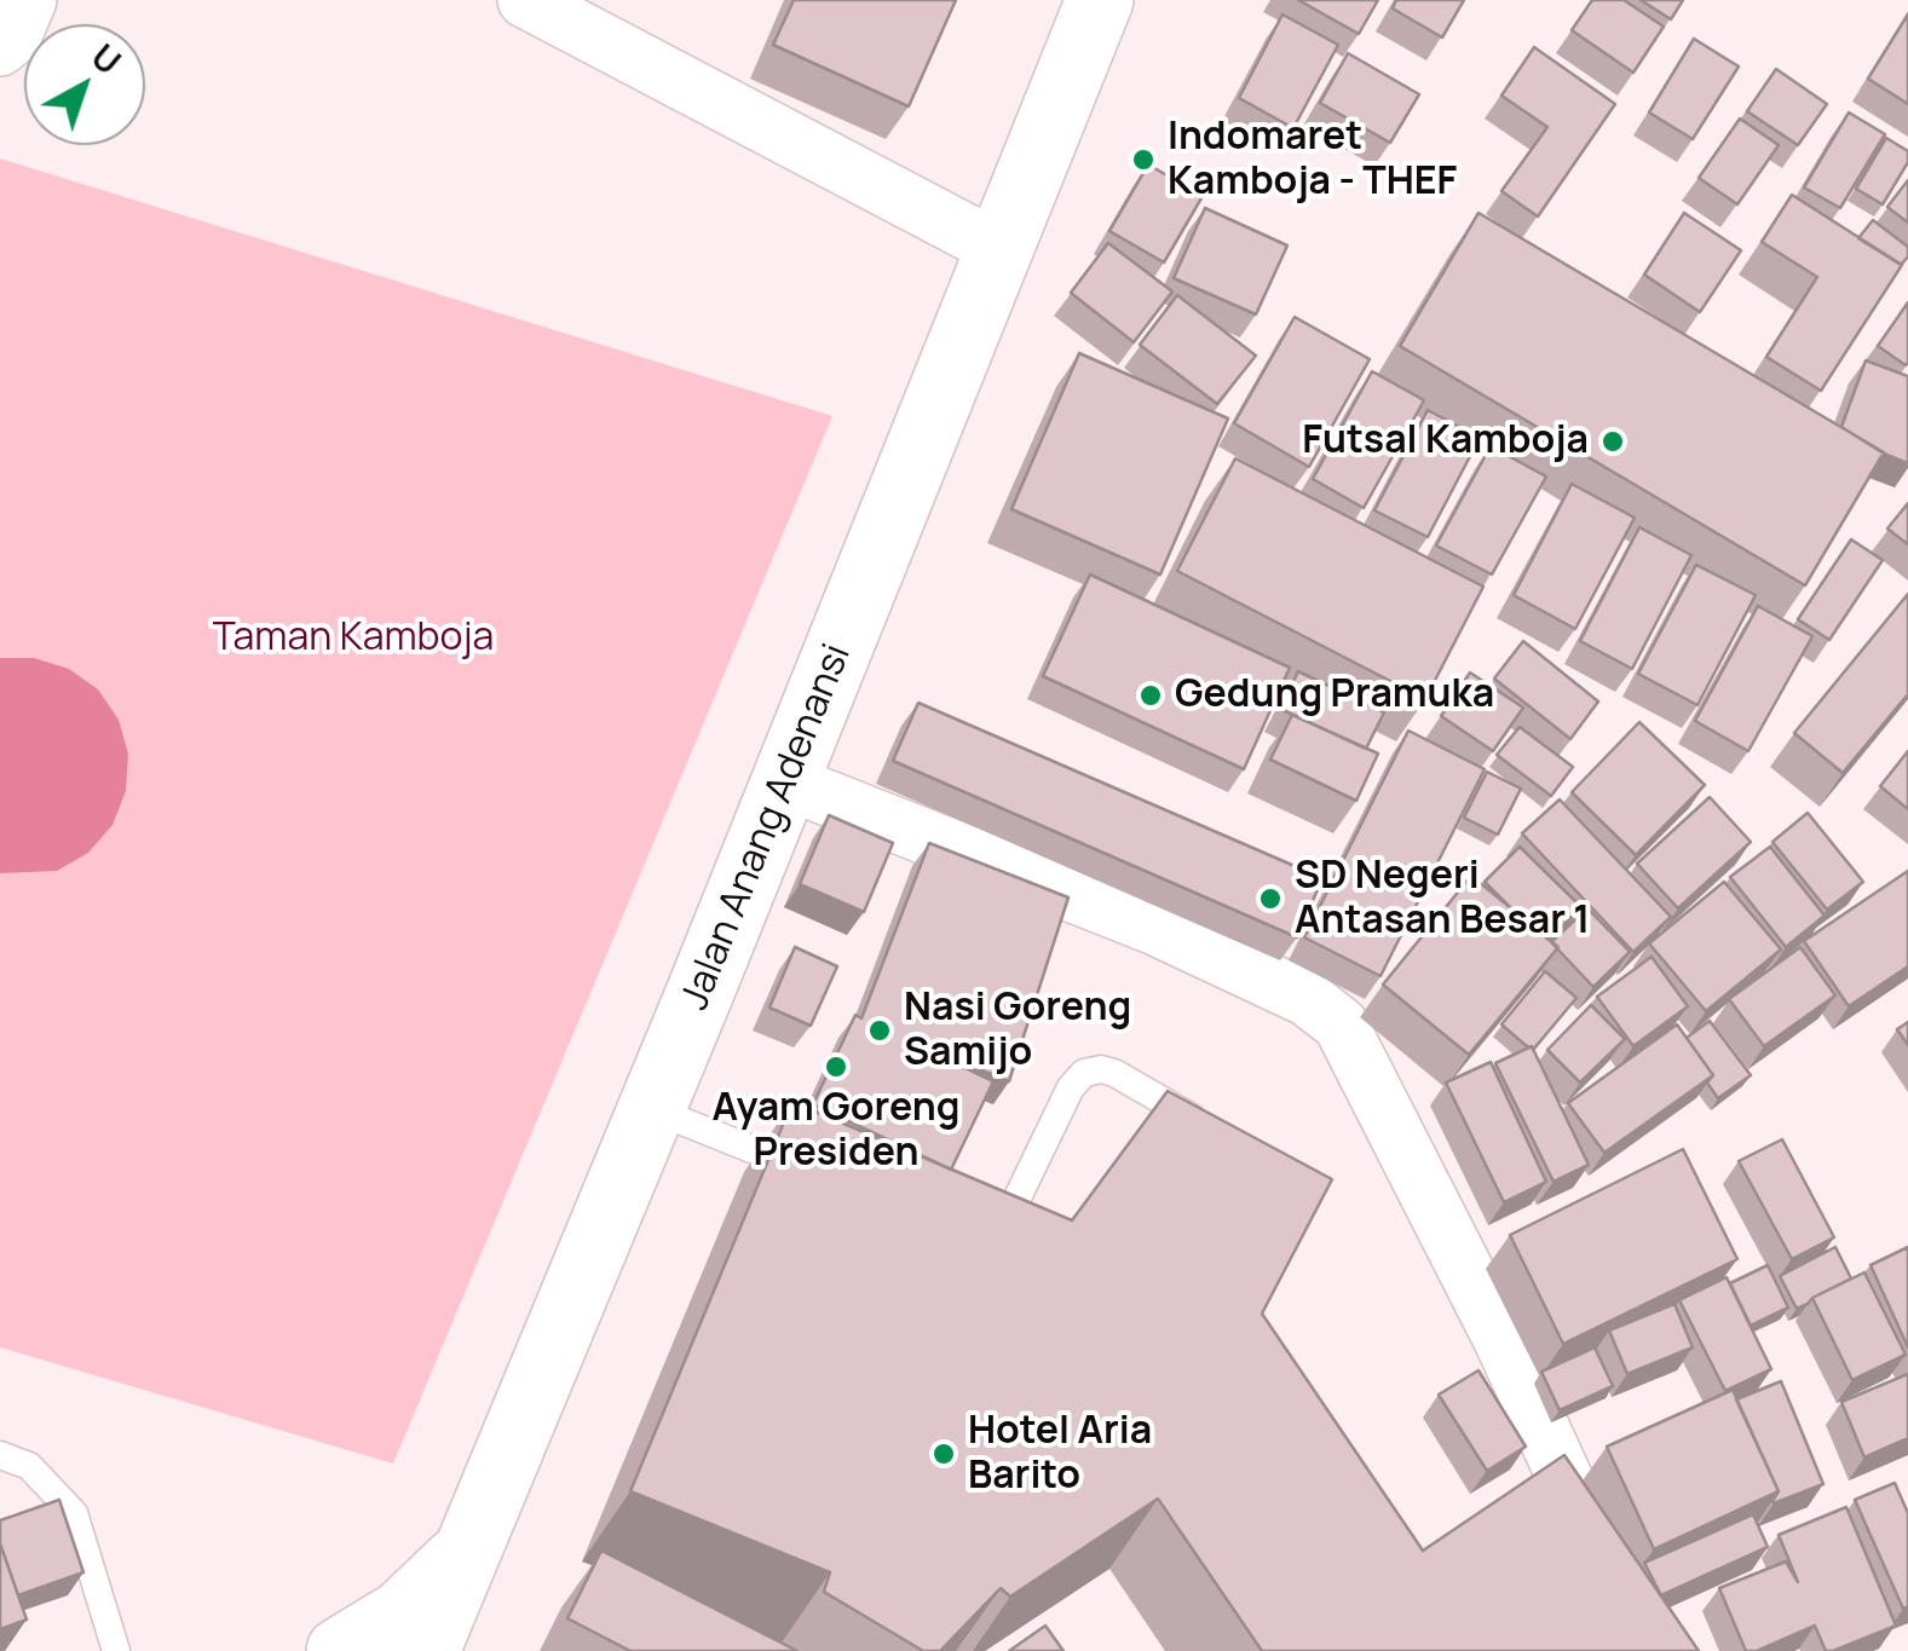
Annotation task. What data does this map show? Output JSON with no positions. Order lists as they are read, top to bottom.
{
  "streets": {
    "highway": ["Jalan Anang Adenansi"]
  },
  "parks": ["Taman Kamboja"],
  "places": [
    "Indomaret Kamboja - THEF",
    "Futsal Kamboja",
    "Gedung Pramuka",
    "SD Negeri Antasan Besar 1",
    "Nasi Goreng Samijo",
    "Ayam Goreng Presiden",
    "Hotel Aria Barito"
  ],
  "north": "top right"
}
